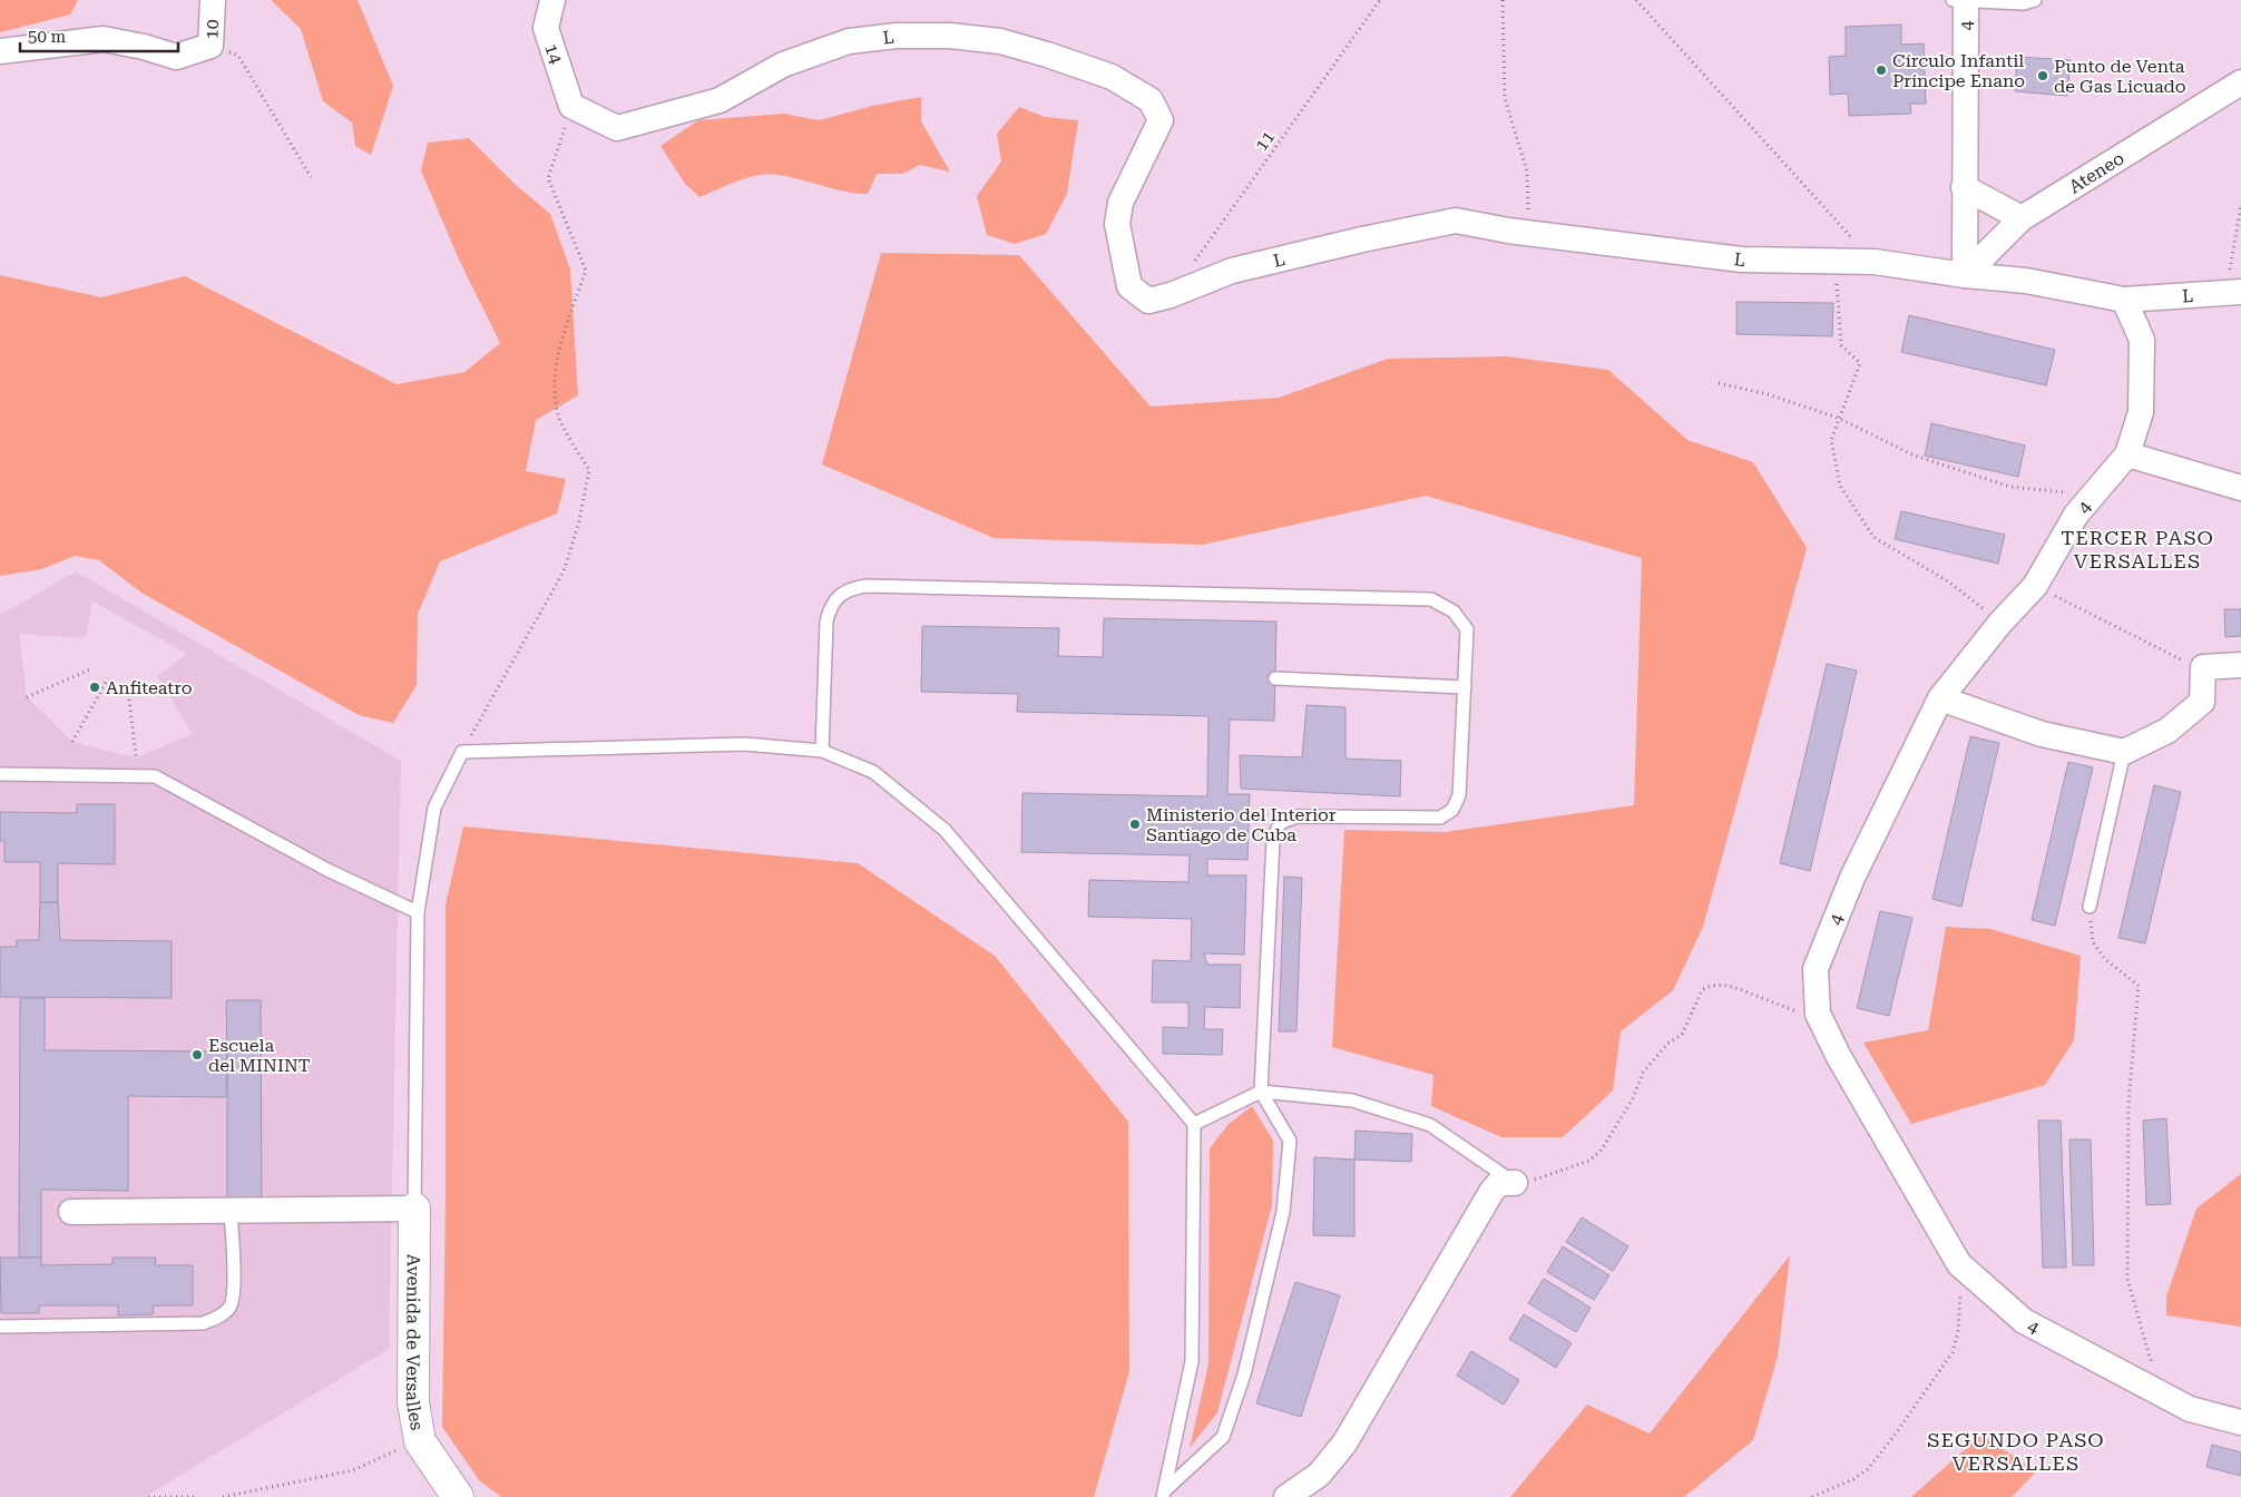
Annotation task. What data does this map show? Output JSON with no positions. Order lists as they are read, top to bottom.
{
  "streets": {
    "street": [
      "4",
      "10",
      "L",
      "14",
      "Ateneo",
      "Avenida de Versalles"
    ],
    "path": ["11"]
  },
  "crossings": [
    ["4", "L"],
    ["4", "Ateneo"],
    ["L", "14"],
    ["L", "11"],
    ["L", "Ateneo"]
  ],
  "districts": ["TERCER PASO VERSALLES", "SEGUNDO PASO VERSALLES"],
  "places": [
    "Círculo Infantil Príncipe Enano",
    "Punto de Venta de Gas Licuado",
    "Anfiteatro",
    "Ministerio del Interior Santiago de Cuba",
    "Escuela del MININT"
  ],
  "scale_bar": "50 m"
}
